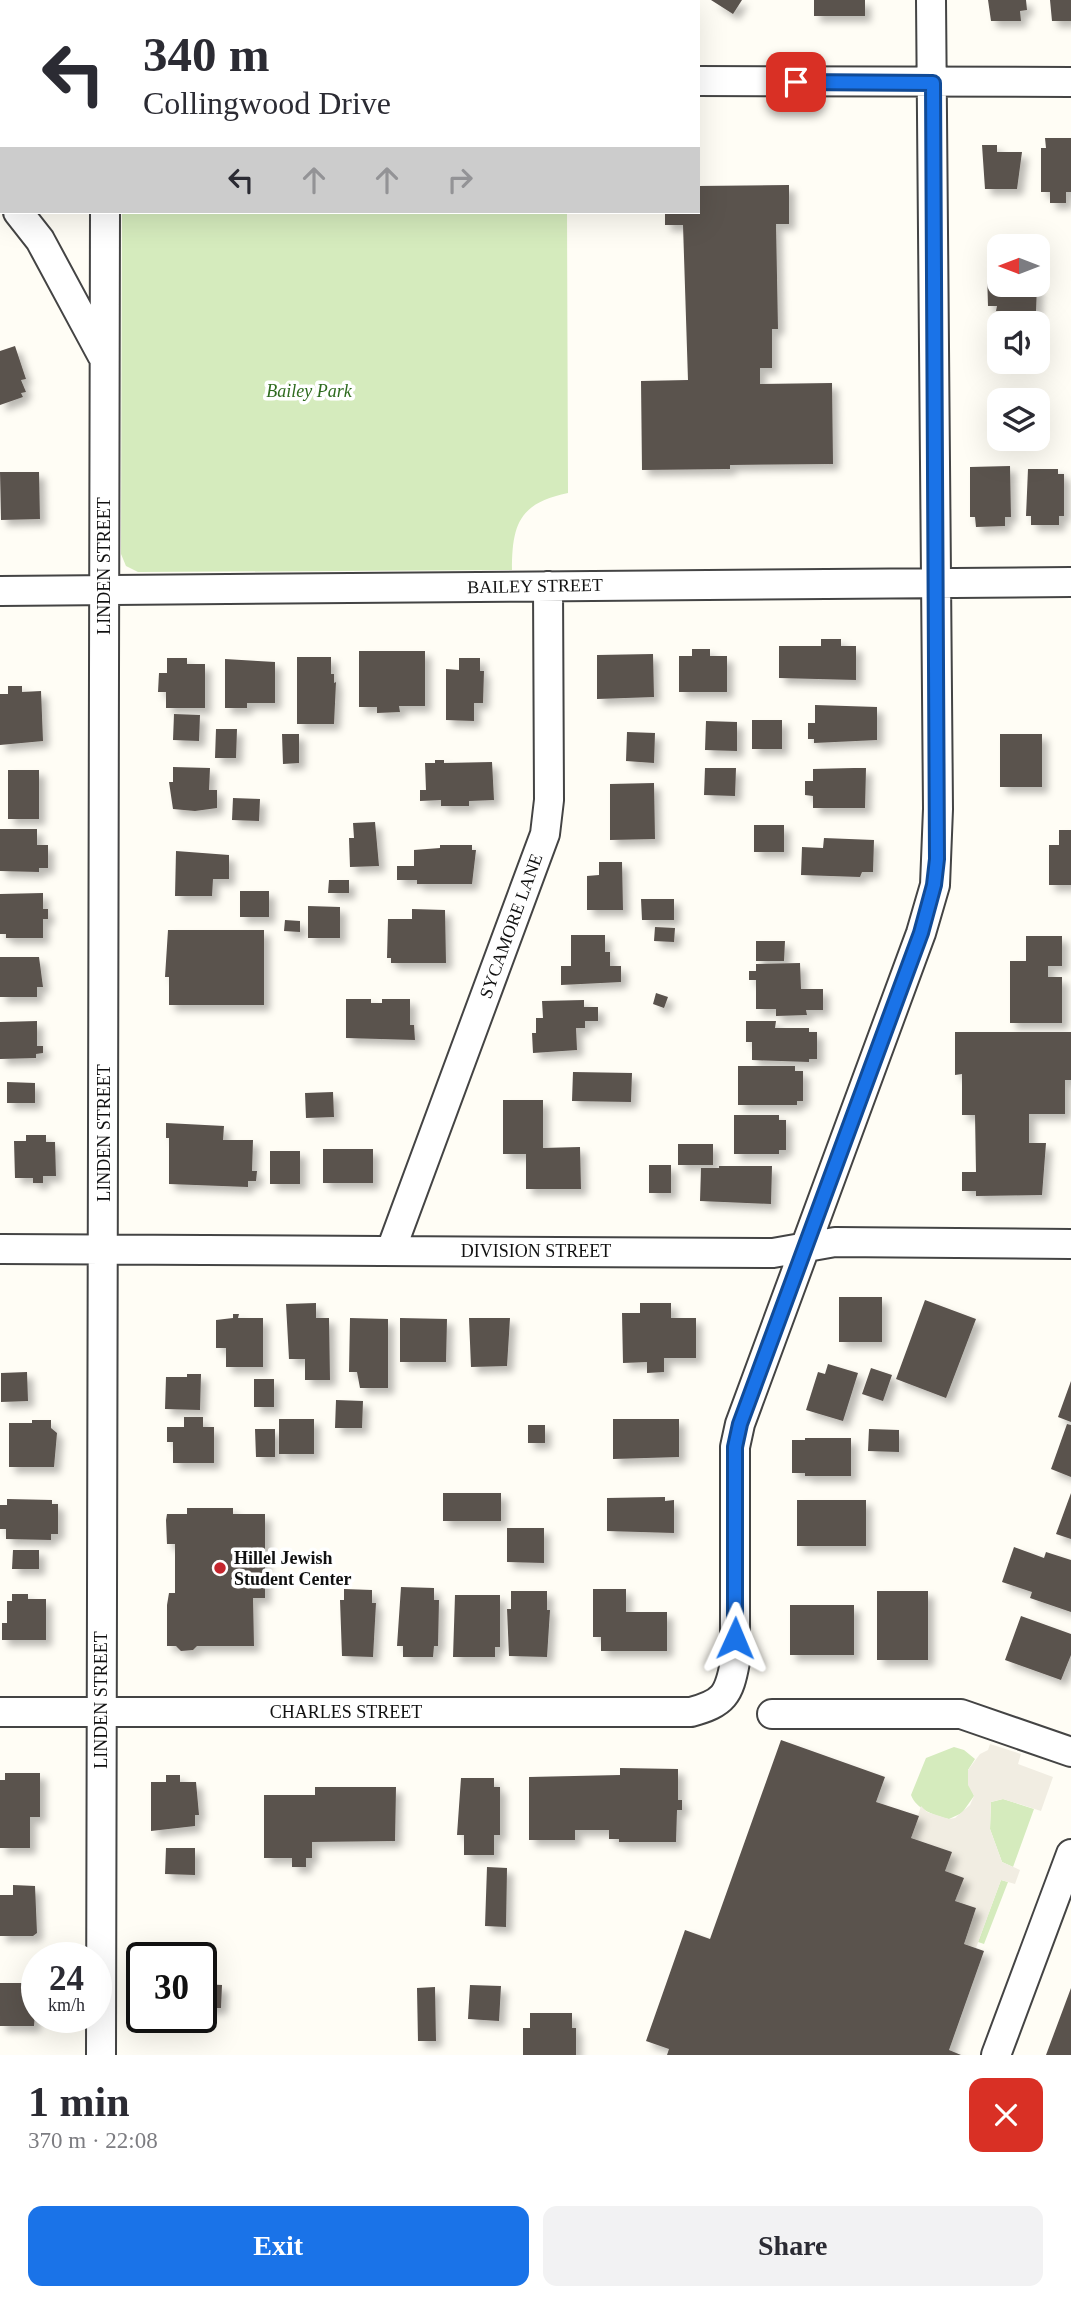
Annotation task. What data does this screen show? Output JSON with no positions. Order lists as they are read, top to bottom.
{
  "streets": {
    "street": [
      "LINDEN STREET",
      "BAILEY STREET",
      "SYCAMORE LANE",
      "DIVISION STREET",
      "CHARLES STREET"
    ]
  },
  "crossings": [
    ["LINDEN STREET", "BAILEY STREET"],
    ["LINDEN STREET", "DIVISION STREET"],
    ["LINDEN STREET", "CHARLES STREET"],
    ["BAILEY STREET", "SYCAMORE LANE"],
    ["SYCAMORE LANE", "DIVISION STREET"],
    ["DIVISION STREET", "CHARLES STREET"]
  ],
  "parks": ["Bailey Park"],
  "places": ["Hillel Jewish Student Center"],
  "north": "left",
  "page": {
    "turn": ["340 m", "Collingwood Drive"],
    "speed": "24 km/h",
    "limit": "30",
    "heading": ["1 min", "370 m · 22:08"],
    "buttons": ["Exit", "Share"]
  }
}
